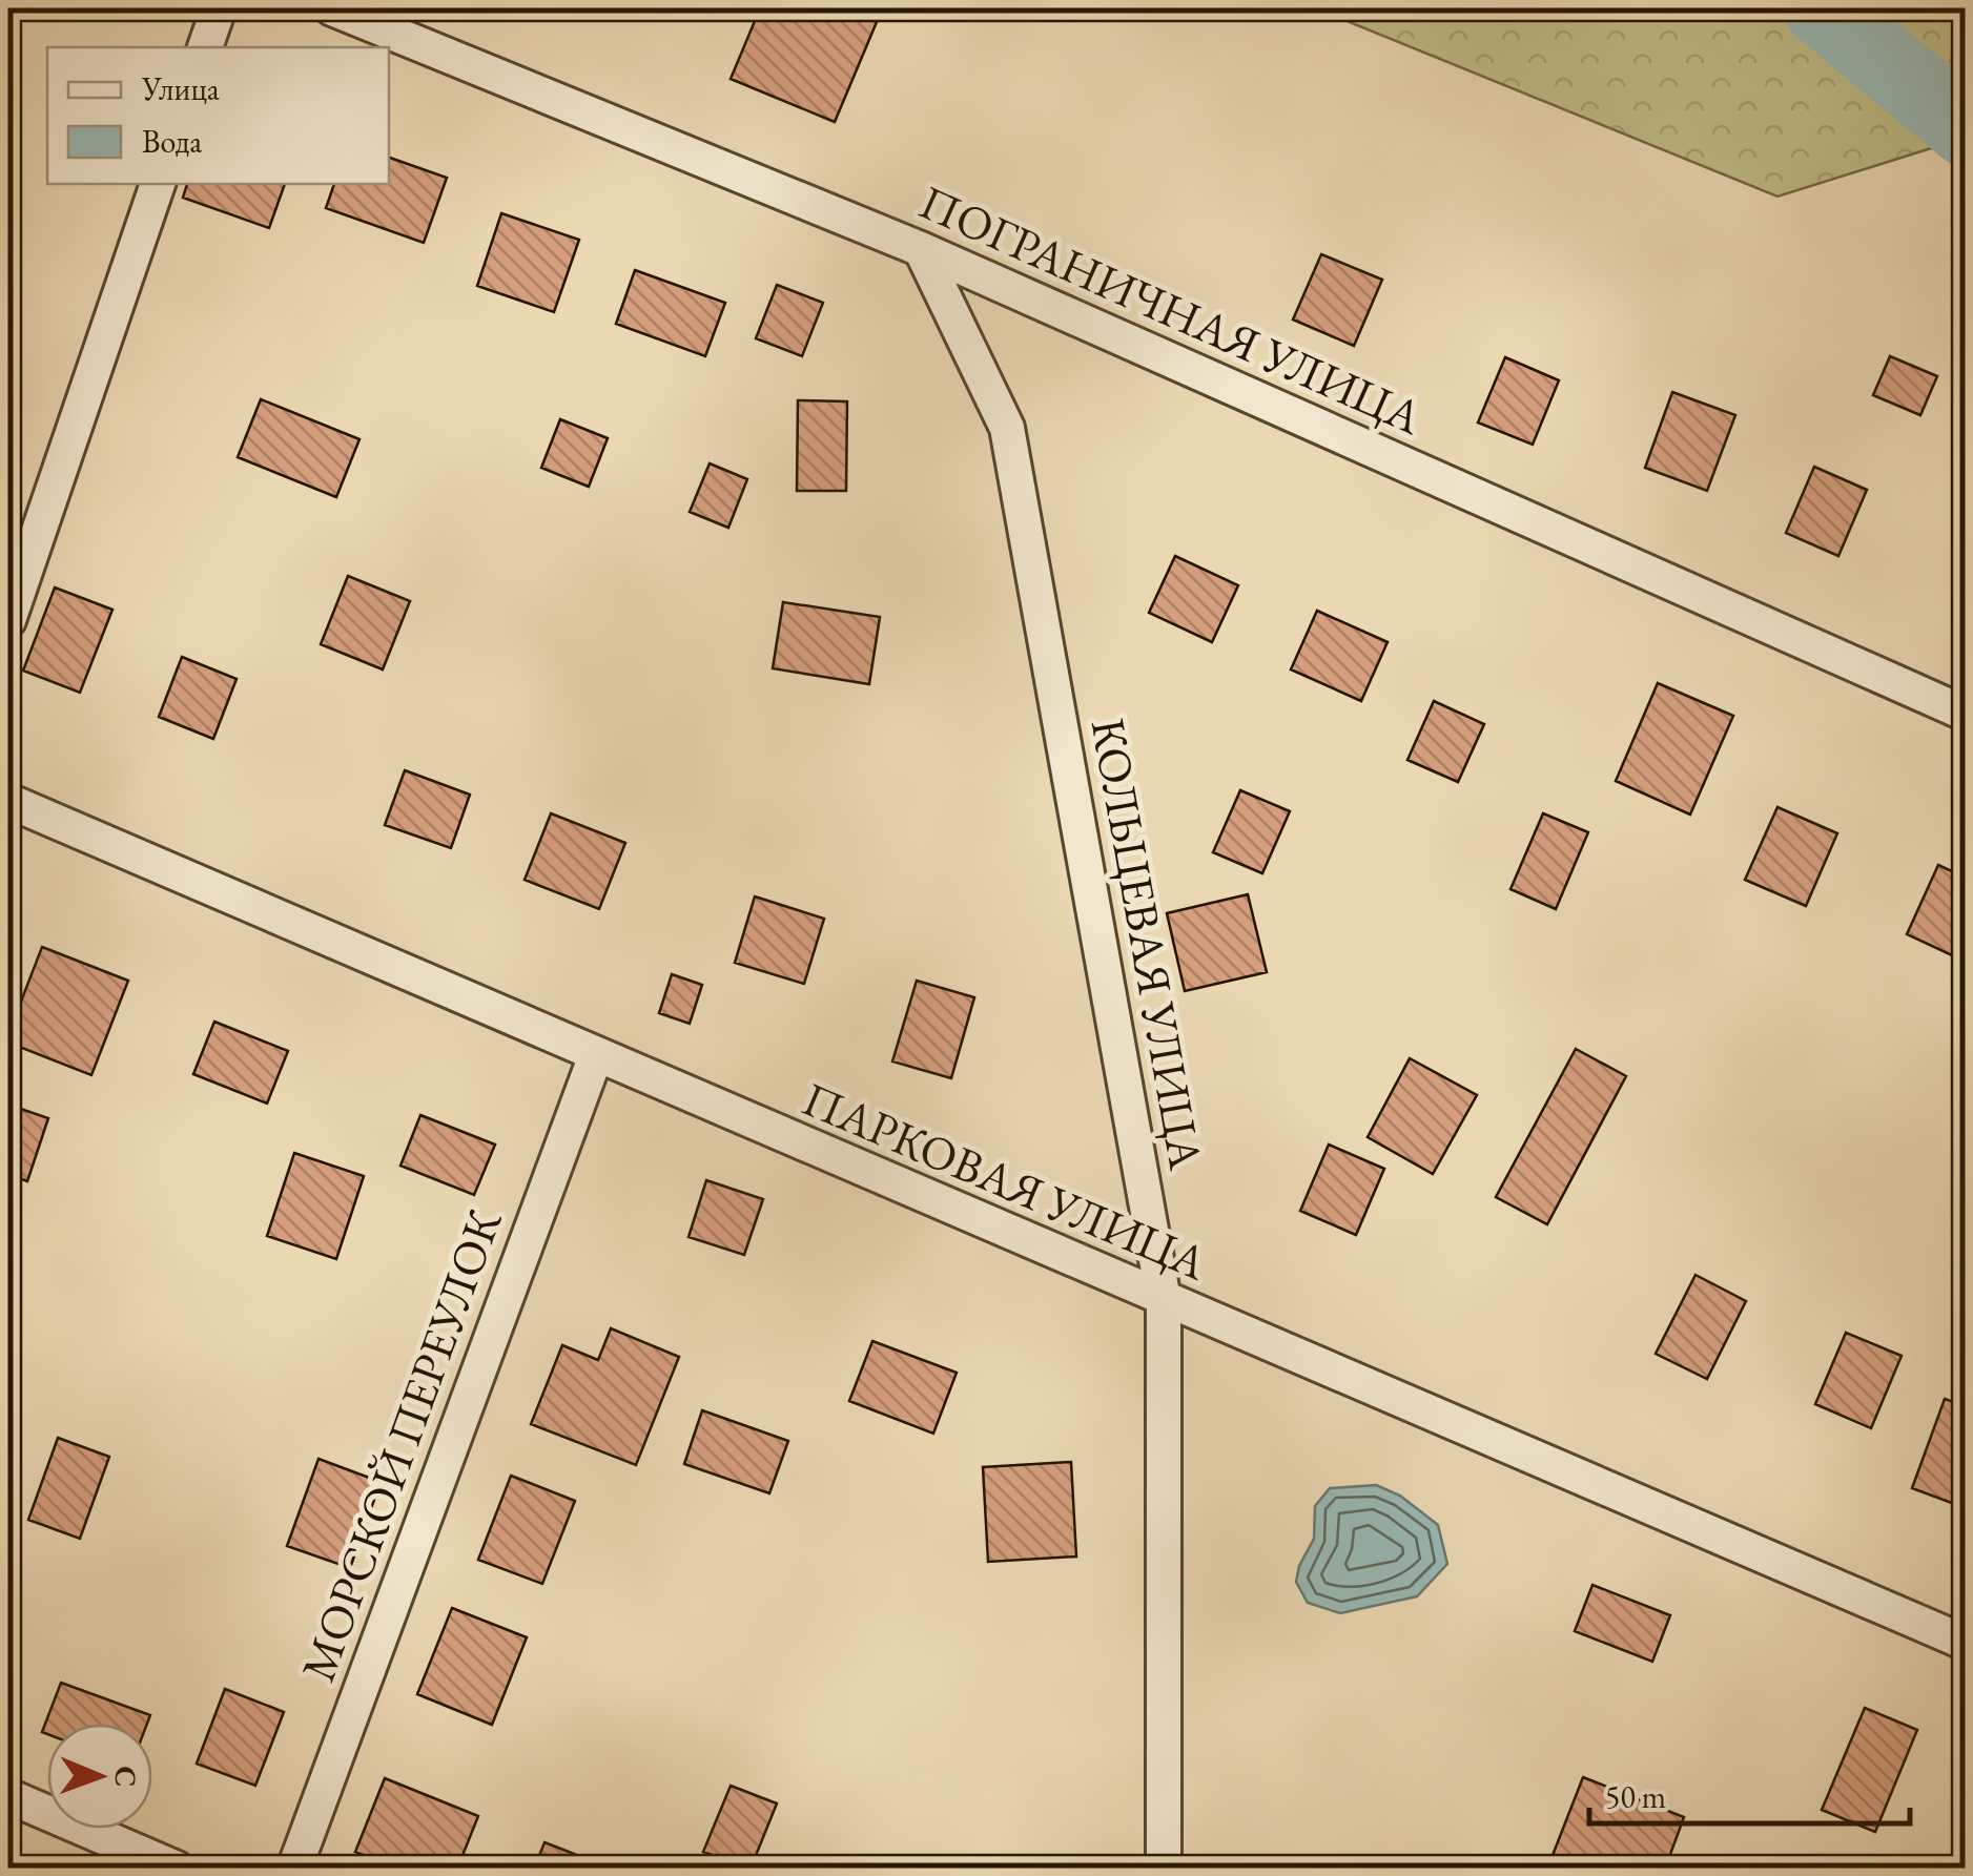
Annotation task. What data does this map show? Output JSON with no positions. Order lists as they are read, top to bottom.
{
  "streets": {
    "street": [
      "ПОГРАНИЧНАЯ УЛИЦА",
      "КОЛЬЦЕВАЯ УЛИЦА",
      "ПАРКОВАЯ УЛИЦА",
      "МОРСКОЙ ПЕРЕУЛОК"
    ]
  },
  "crossings": [
    ["ПОГРАНИЧНАЯ УЛИЦА", "КОЛЬЦЕВАЯ УЛИЦА"],
    ["КОЛЬЦЕВАЯ УЛИЦА", "ПАРКОВАЯ УЛИЦА"],
    ["ПАРКОВАЯ УЛИЦА", "МОРСКОЙ ПЕРЕУЛОК"]
  ],
  "legend": ["Улица", "Вода"],
  "scale_bar": "50 m",
  "north": "right"
}
